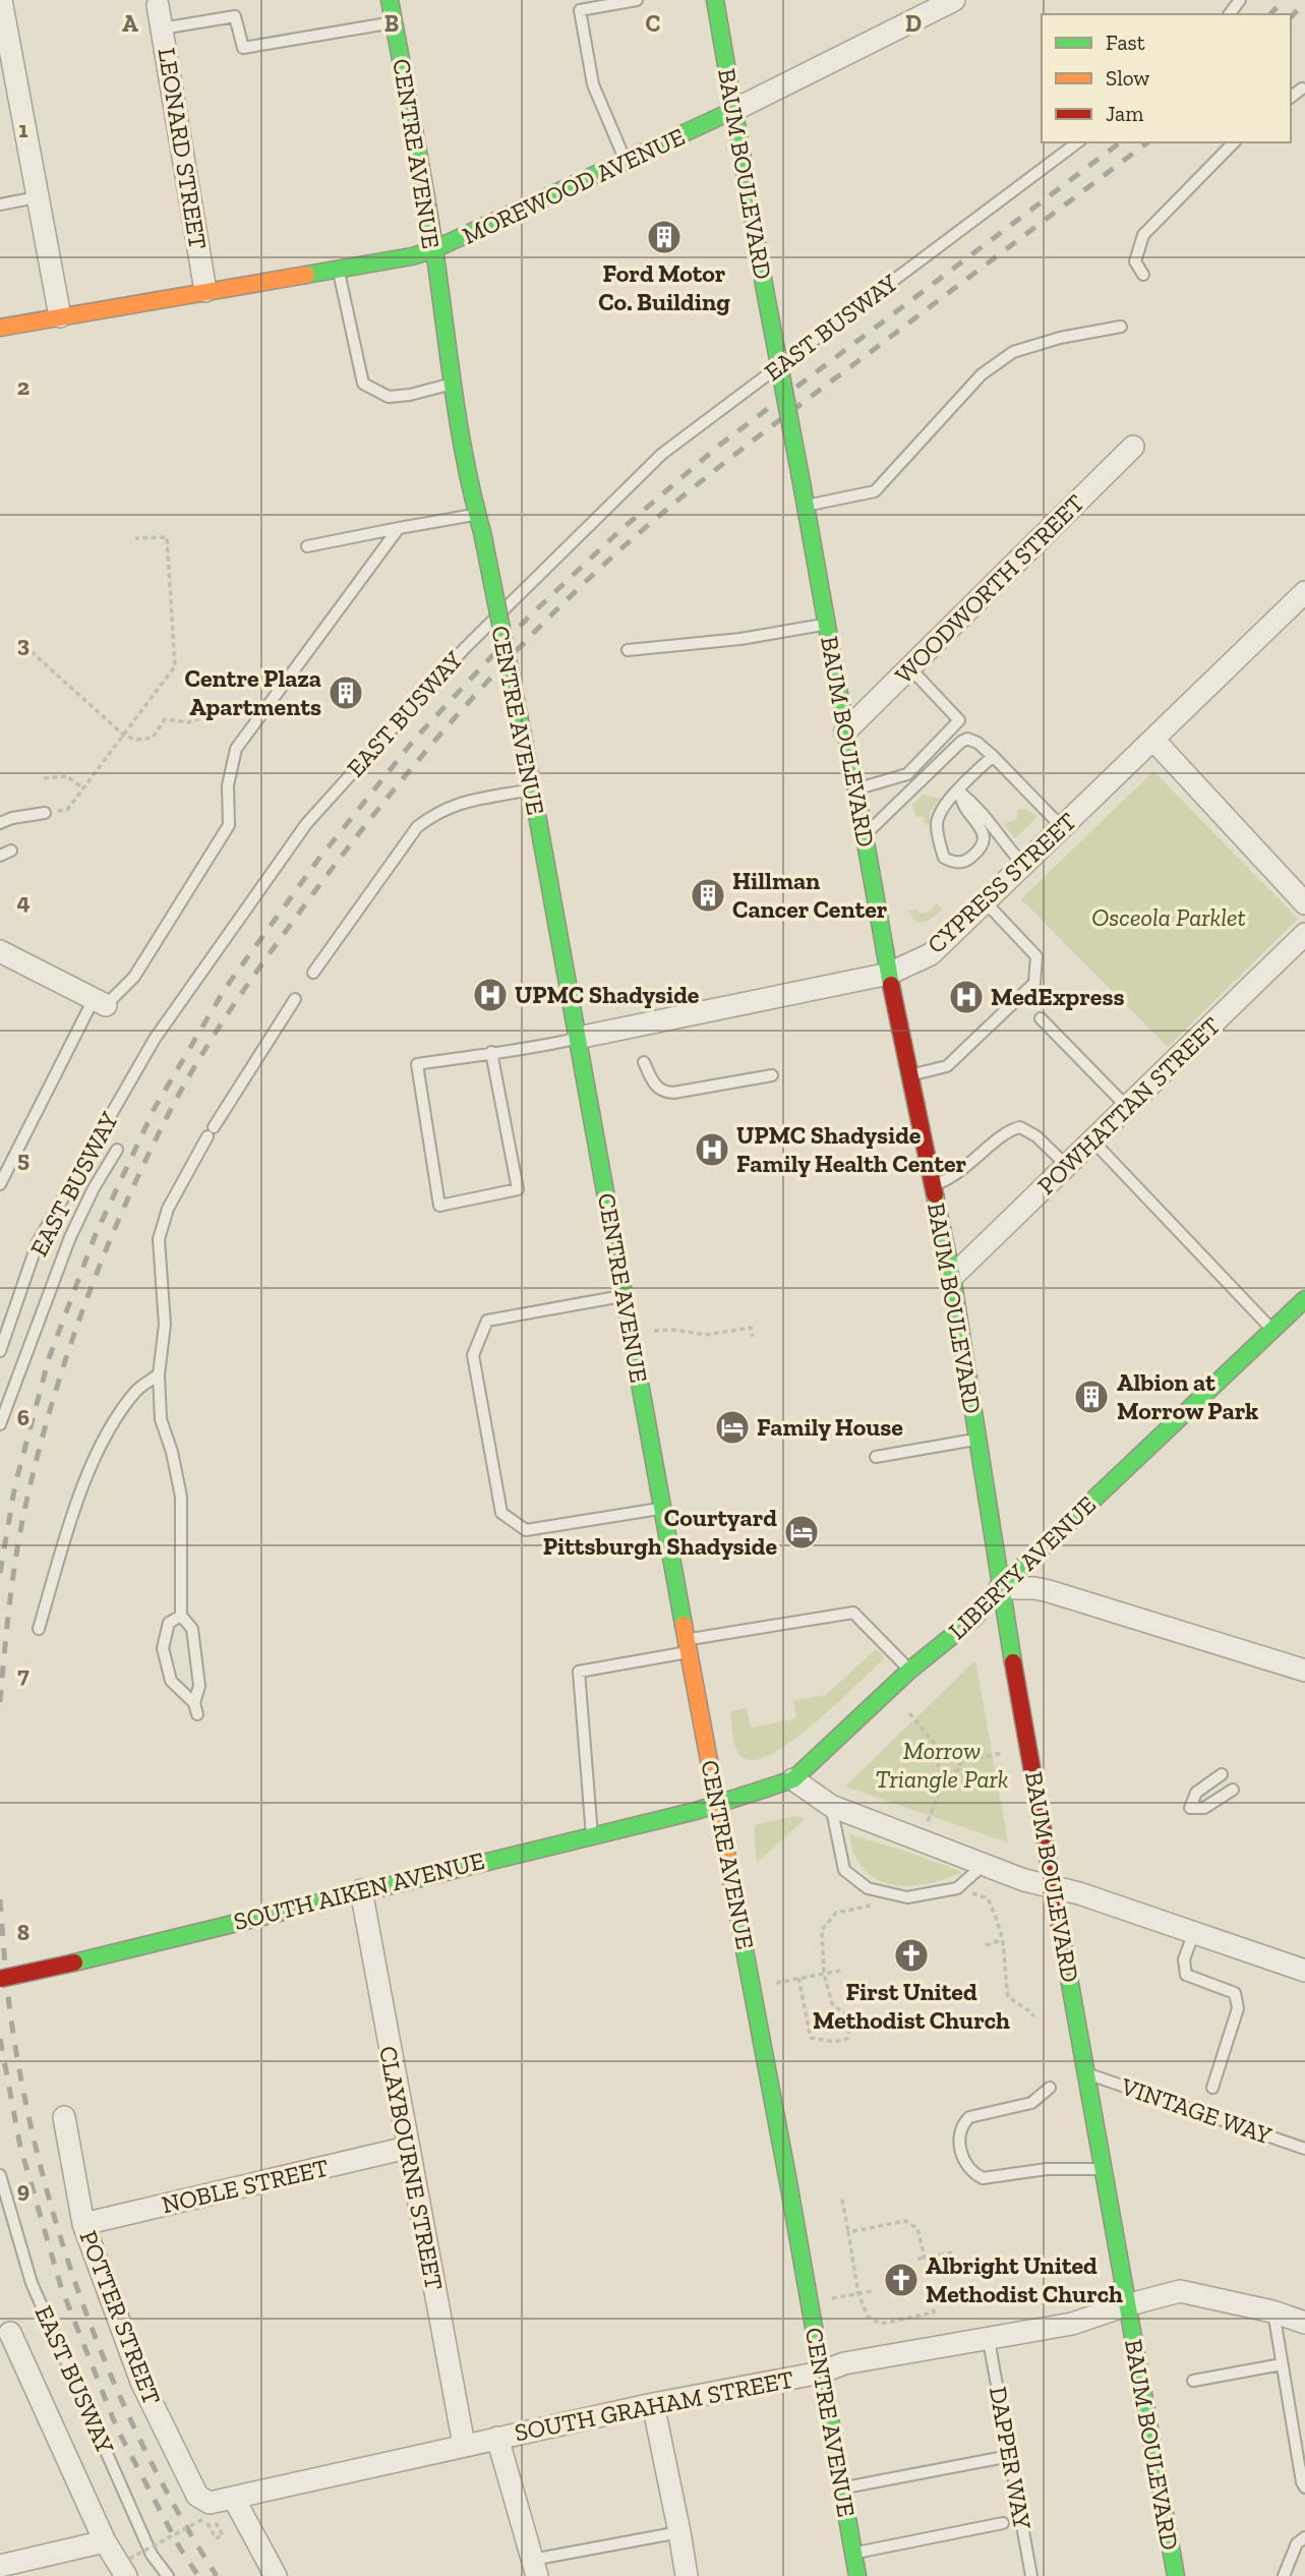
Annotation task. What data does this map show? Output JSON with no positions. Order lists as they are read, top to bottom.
{
  "streets": {
    "main road": [
      "CENTRE AVENUE",
      "BAUM BOULEVARD",
      "MOREWOOD AVENUE",
      "LIBERTY AVENUE",
      "SOUTH AIKEN AVENUE"
    ],
    "street": [
      "LEONARD STREET",
      "WOODWORTH STREET",
      "CYPRESS STREET",
      "POWHATTAN STREET",
      "CLAYBOURNE STREET",
      "NOBLE STREET",
      "POTTER STREET",
      "SOUTH GRAHAM STREET"
    ],
    "lane": ["EAST BUSWAY", "VINTAGE WAY", "DAPPER WAY"]
  },
  "crossings": [
    ["LEONARD STREET", "MOREWOOD AVENUE"],
    ["CENTRE AVENUE", "MOREWOOD AVENUE"],
    ["CENTRE AVENUE", "CYPRESS STREET"],
    ["CENTRE AVENUE", "LIBERTY AVENUE"],
    ["CENTRE AVENUE", "SOUTH AIKEN AVENUE"],
    ["CENTRE AVENUE", "SOUTH GRAHAM STREET"],
    ["BAUM BOULEVARD", "MOREWOOD AVENUE"],
    ["BAUM BOULEVARD", "WOODWORTH STREET"],
    ["BAUM BOULEVARD", "CYPRESS STREET"],
    ["BAUM BOULEVARD", "POWHATTAN STREET"],
    ["BAUM BOULEVARD", "LIBERTY AVENUE"],
    ["BAUM BOULEVARD", "VINTAGE WAY"],
    ["BAUM BOULEVARD", "SOUTH GRAHAM STREET"],
    ["LIBERTY AVENUE", "SOUTH AIKEN AVENUE"],
    ["SOUTH AIKEN AVENUE", "CLAYBOURNE STREET"],
    ["CLAYBOURNE STREET", "NOBLE STREET"],
    ["CLAYBOURNE STREET", "SOUTH GRAHAM STREET"],
    ["NOBLE STREET", "POTTER STREET"],
    ["POTTER STREET", "SOUTH GRAHAM STREET"],
    ["SOUTH GRAHAM STREET", "DAPPER WAY"]
  ],
  "parks": ["Osceola Parklet", "Morrow Triangle Park"],
  "places": {
    "building": [
      "Ford Motor Co. Building",
      "Centre Plaza Apartments",
      "Hillman Cancer Center",
      "Albion at Morrow Park"
    ],
    "hospital": ["UPMC Shadyside", "MedExpress", "UPMC Shadyside Family Health Center"],
    "hotel": ["Family House", "Courtyard Pittsburgh Shadyside"],
    "church": ["First United Methodist Church", "Albright United Methodist Church"]
  },
  "legend": ["Fast", "Slow", "Jam"],
  "grid": {
    "columns": [
      "A",
      "B",
      "C",
      "D"
    ],
    "rows": [
      "1",
      "2",
      "3",
      "4",
      "5",
      "6",
      "7",
      "8",
      "9"
    ]
  }
}
